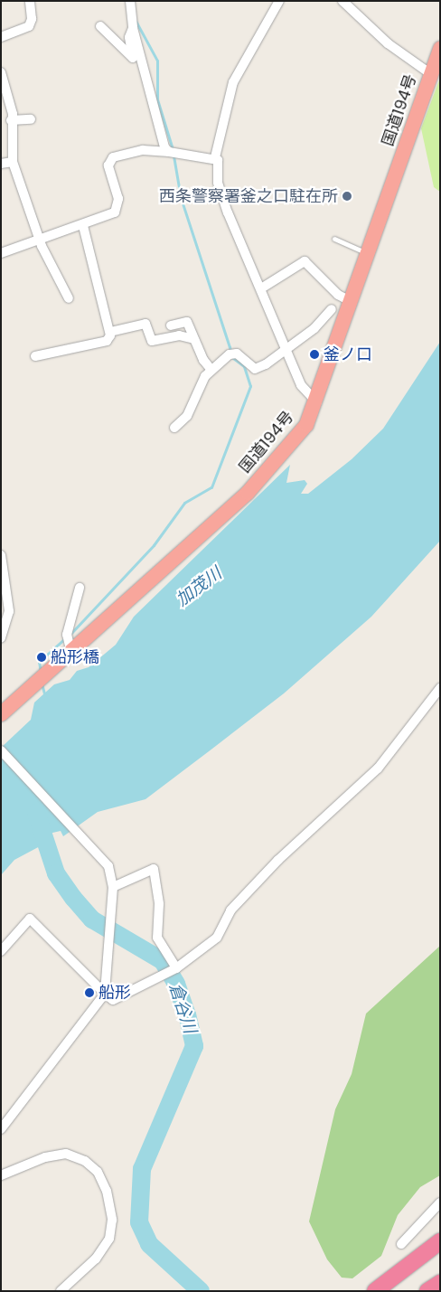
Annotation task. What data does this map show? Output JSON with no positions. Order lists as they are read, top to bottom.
{
  "streets": {
    "highway": ["国道194号"]
  },
  "water": ["加茂川", "倉谷川"],
  "places": [
    "西条警察署釜之口駐在所",
    "釜ノ口",
    "船形橋",
    "船形"
  ]
}
